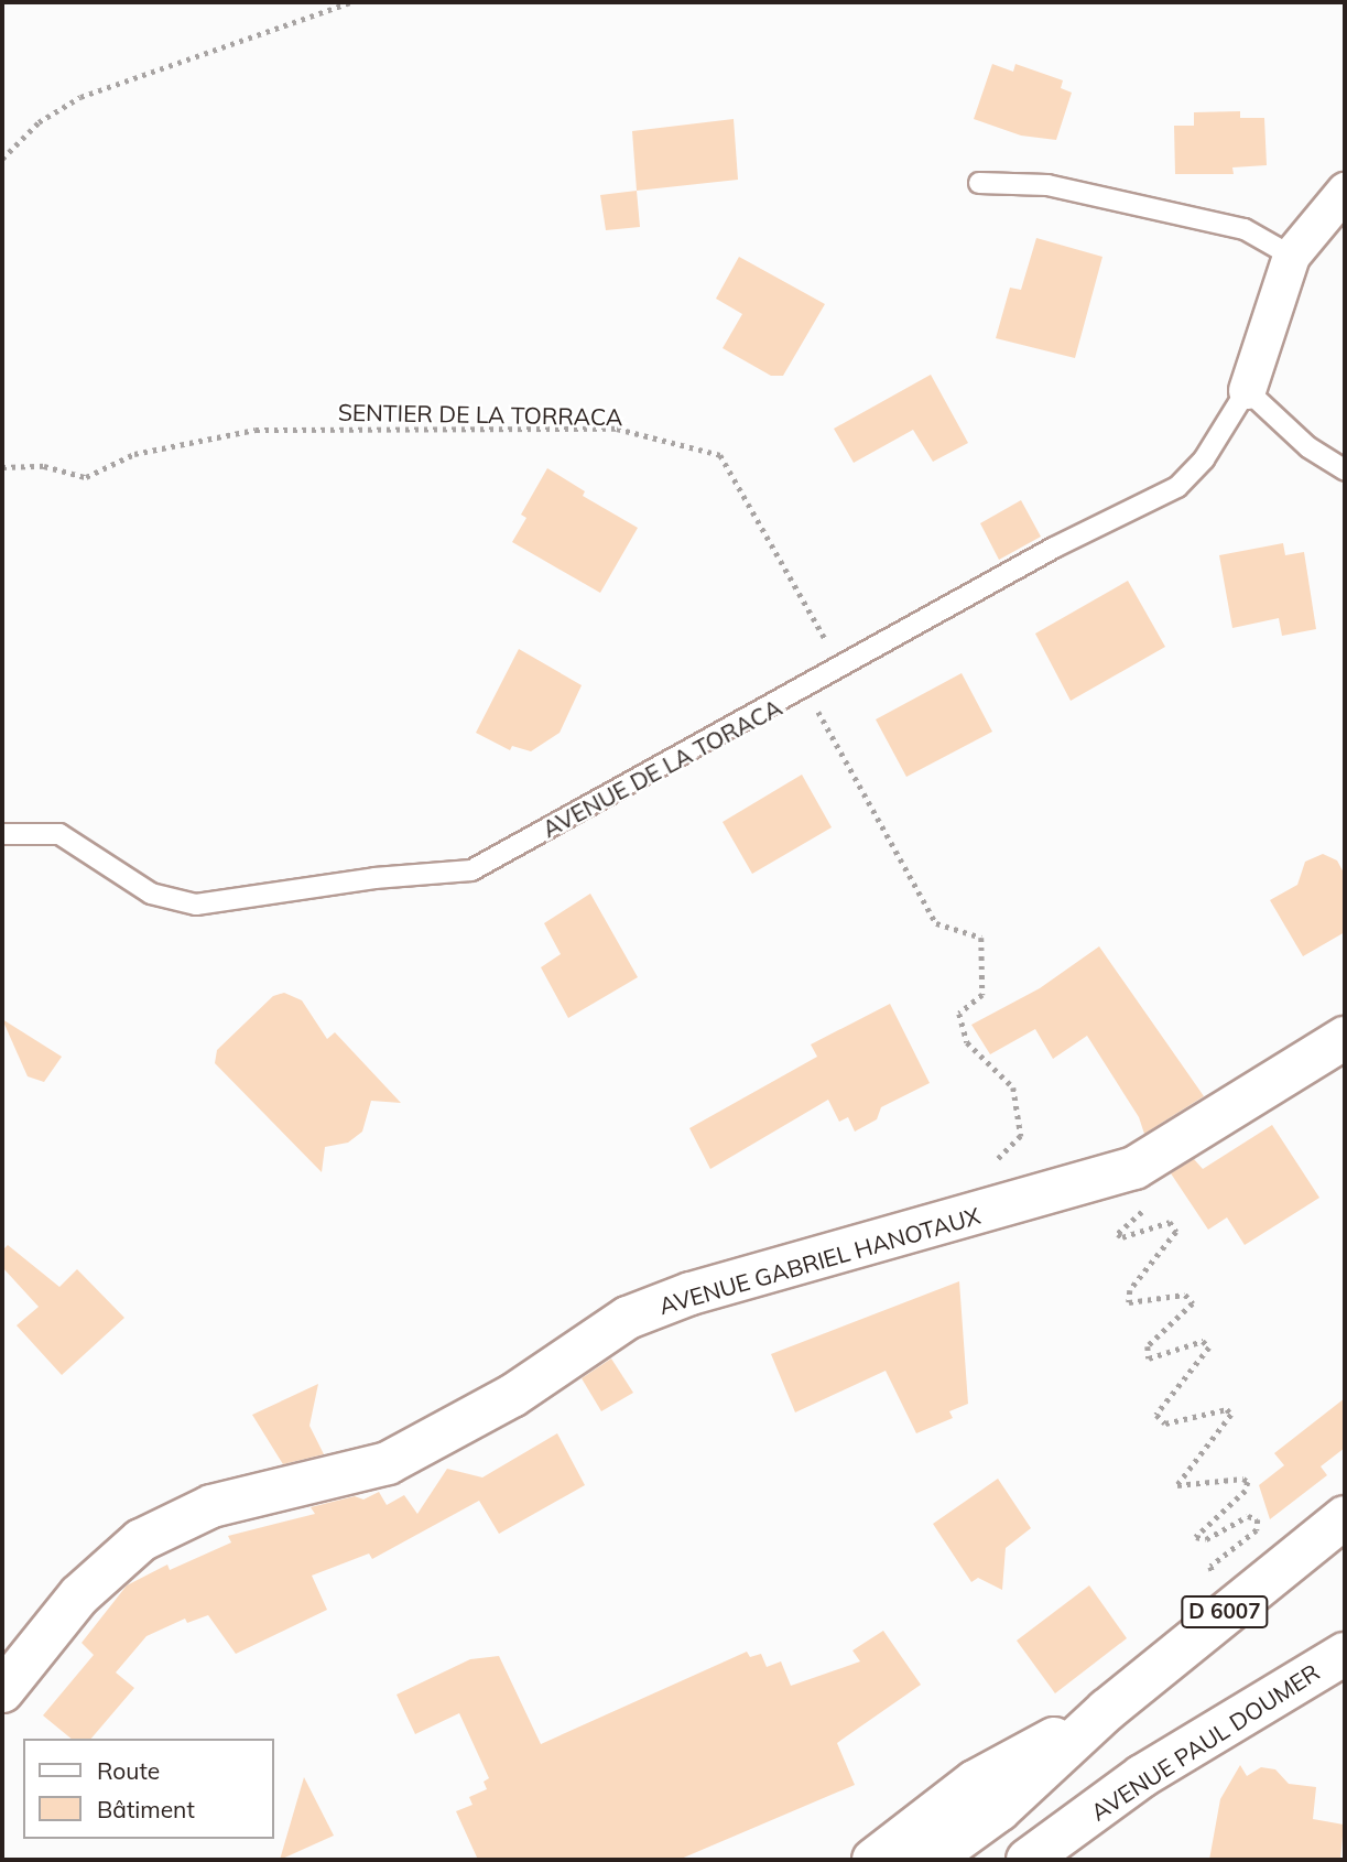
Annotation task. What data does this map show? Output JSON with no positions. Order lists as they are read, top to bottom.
{
  "streets": {
    "main road": ["AVENUE GABRIEL HANOTAUX", "D 6007", "AVENUE PAUL DOUMER"],
    "street": ["AVENUE DE LA TORACA"],
    "path": ["SENTIER DE LA TORRACA"]
  },
  "crossings": [
    ["SENTIER DE LA TORRACA", "AVENUE DE LA TORACA"]
  ],
  "legend": ["Route", "Bâtiment"]
}
